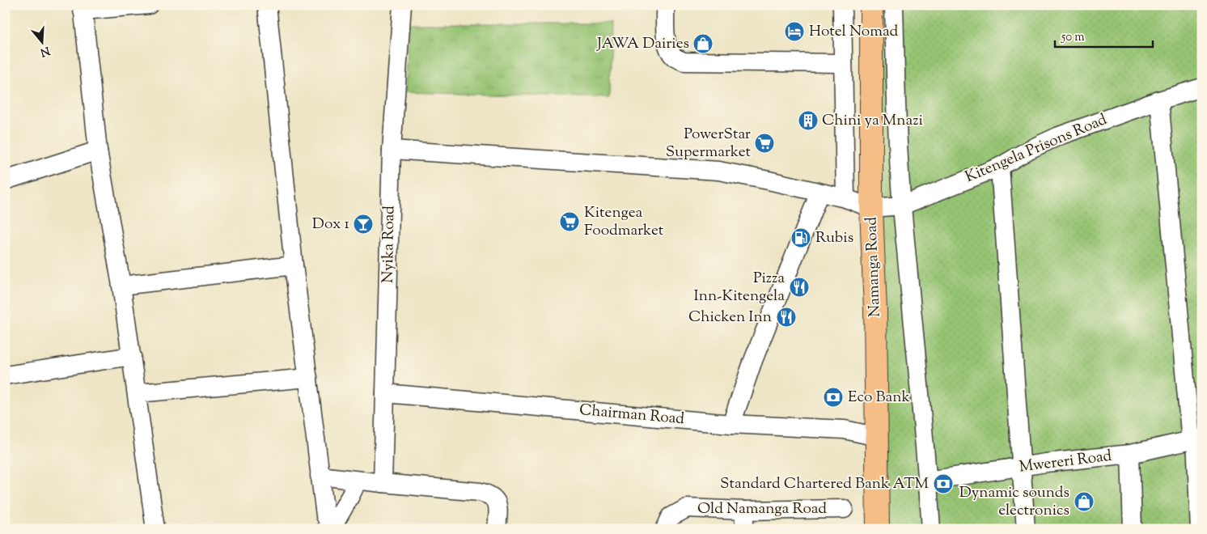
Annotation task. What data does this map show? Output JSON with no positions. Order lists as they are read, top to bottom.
{
  "streets": {
    "highway": ["Namanga Road"],
    "street": [
      "Kitengela Prisons Road",
      "Nyika Road",
      "Chairman Road",
      "Mwereri Road",
      "Old Namanga Road"
    ]
  },
  "crossings": [
    ["Kitengela Prisons Road", "Namanga Road"],
    ["Nyika Road", "Chairman Road"],
    ["Namanga Road", "Chairman Road"]
  ],
  "places": {
    "hotel": ["Hotel Nomad"],
    "shop": ["JAWA Dairies", "Dynamic sounds electronics"],
    "building": ["Chini ya Mnazi"],
    "supermarket": ["PowerStar Supermarket", "Kitengea Foodmarket"],
    "bar": ["Dox 1"],
    "fuel station": ["Rubis"],
    "restaurant": ["Pizza Inn-Kitengela", "Chicken Inn"],
    "bank": ["Eco Bank", "Standard Chartered Bank ATM"]
  },
  "scale_bar": "50 m",
  "north": "bottom"
}
